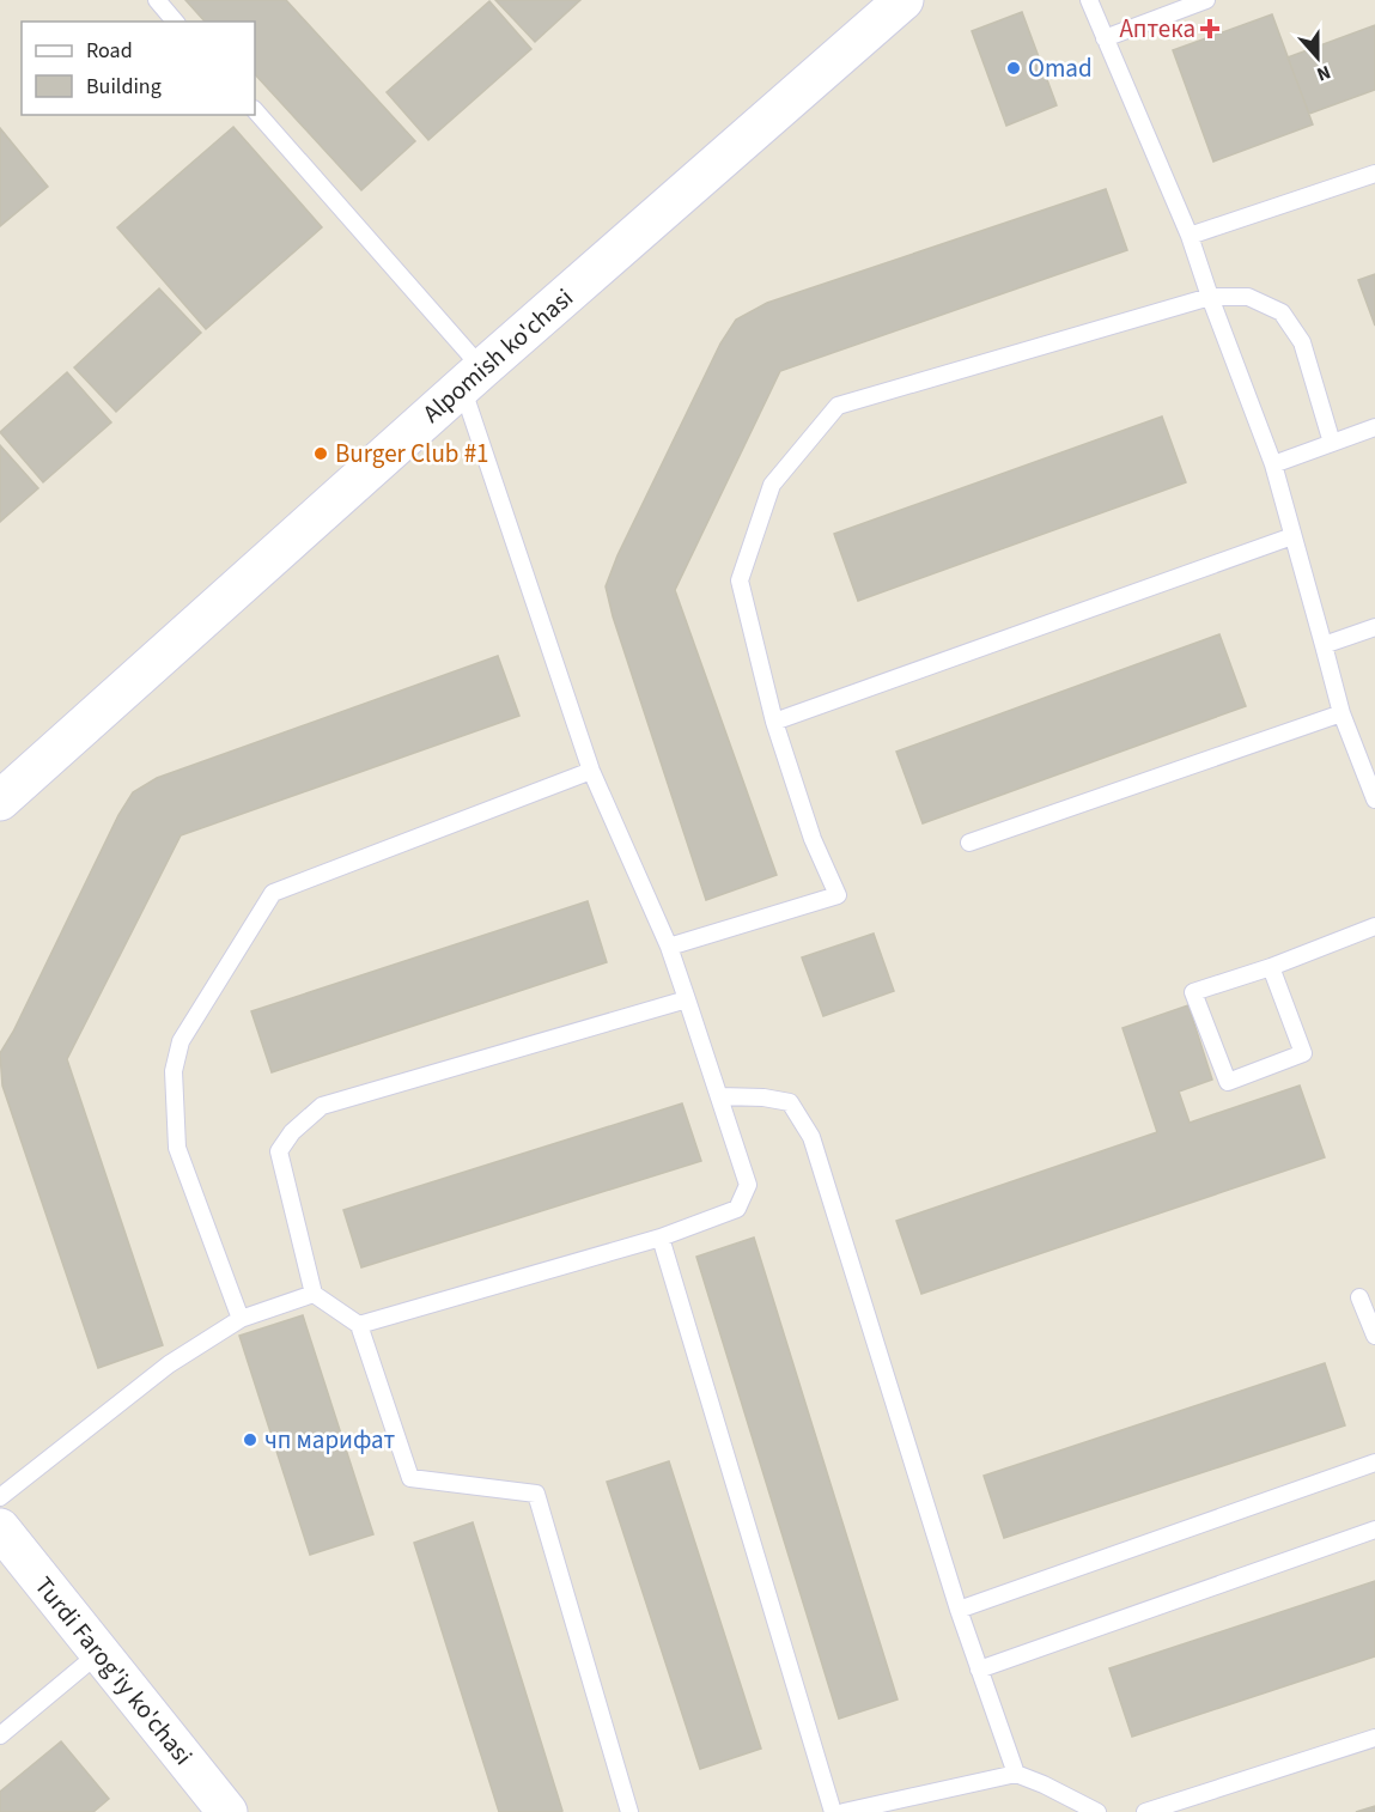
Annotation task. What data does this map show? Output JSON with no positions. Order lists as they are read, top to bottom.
{
  "streets": {
    "street": ["Alpomish ko'chasi", "Turdi Farog'iy ko'chasi"]
  },
  "places": {
    "health": ["Аптека"],
    "other": ["Omad", "Burger Club #1", "чп марифат"]
  },
  "legend": ["Road", "Building"],
  "north": "bottom"
}
